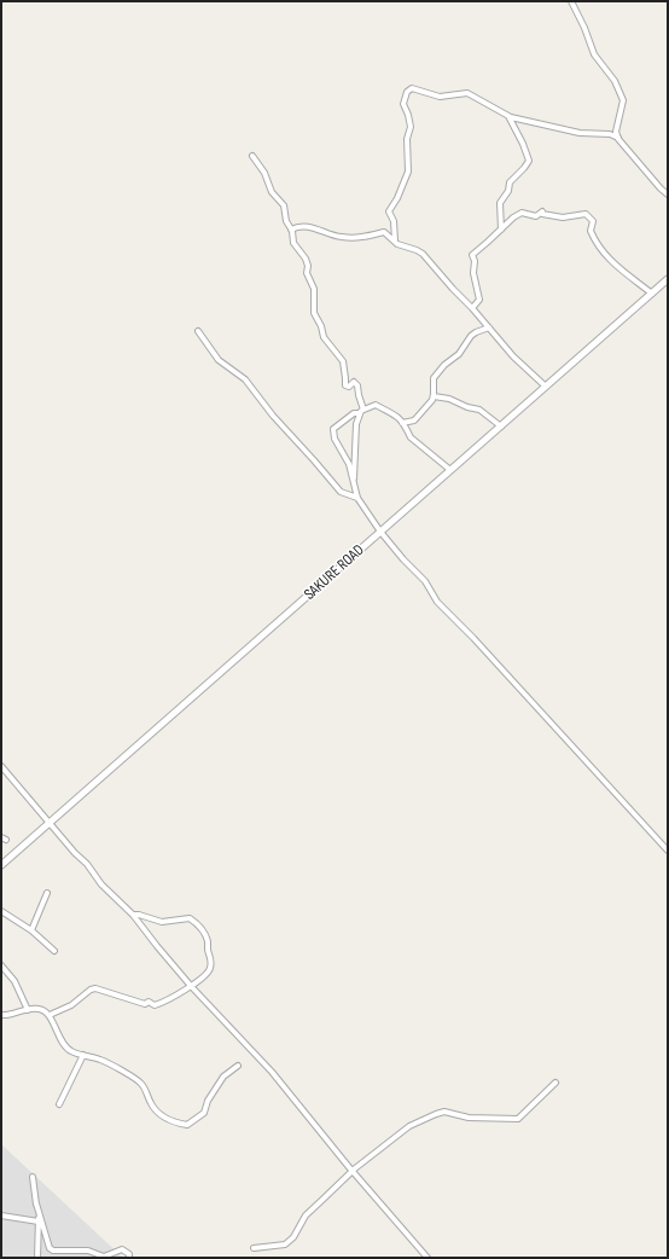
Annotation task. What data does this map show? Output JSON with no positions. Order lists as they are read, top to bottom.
{
  "streets": {
    "street": ["SAKURE ROAD"]
  }
}
